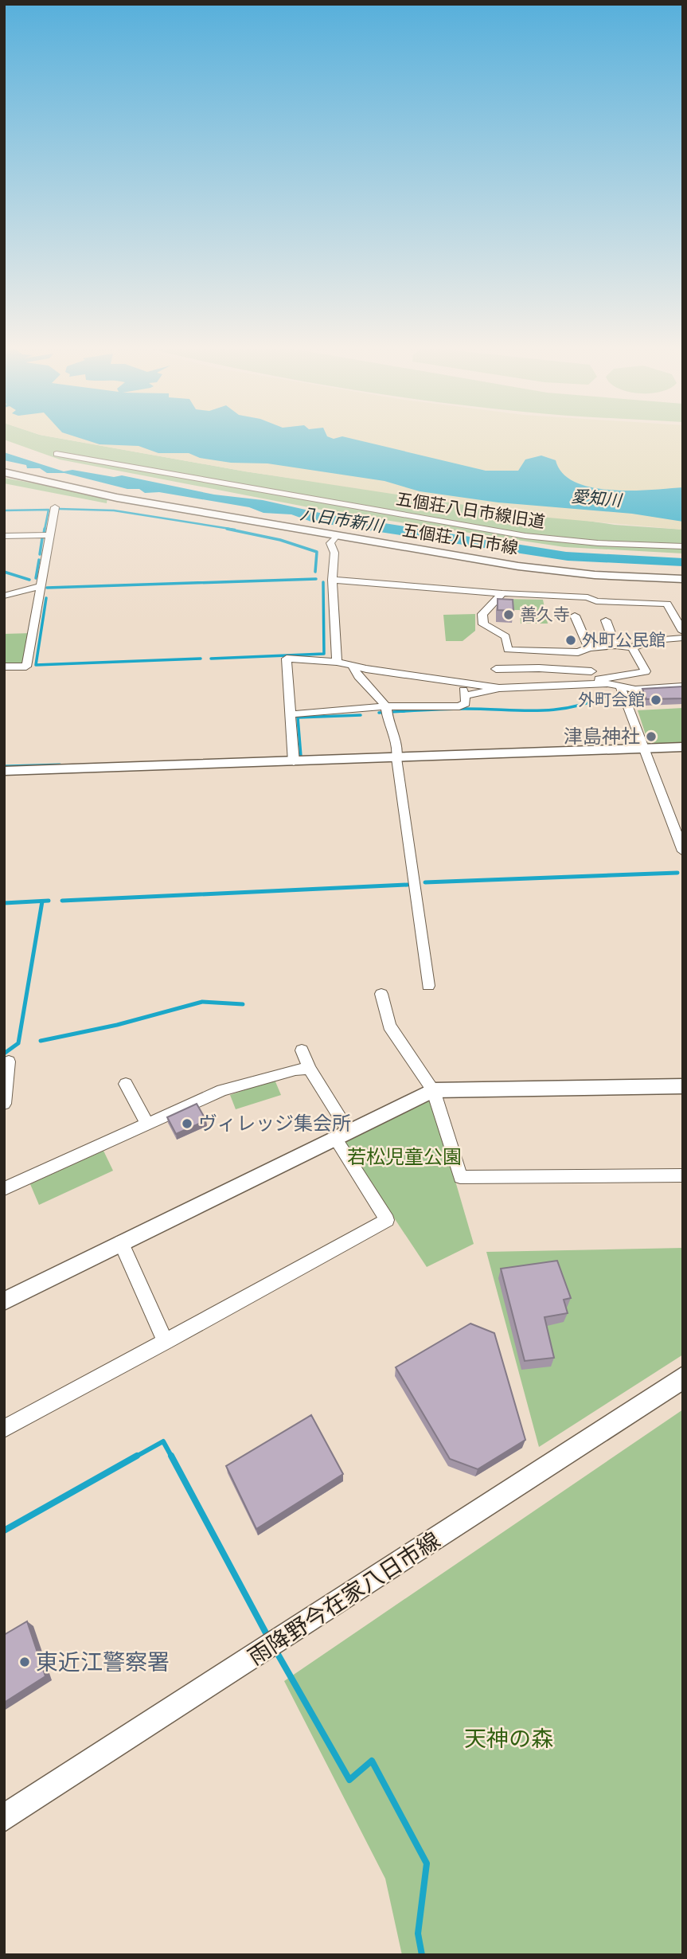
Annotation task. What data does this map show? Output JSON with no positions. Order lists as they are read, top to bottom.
{
  "streets": {
    "main road": ["五個荘八日市線", "雨降野今在家八日市線"],
    "street": ["五個荘八日市線旧道"]
  },
  "water": ["愛知川", "八日市新川"],
  "parks": ["若松児童公園", "天神の森"],
  "places": [
    "善久寺",
    "外町公民館",
    "外町会館",
    "津島神社",
    "ヴィレッジ集会所",
    "東近江警察署"
  ]
}
